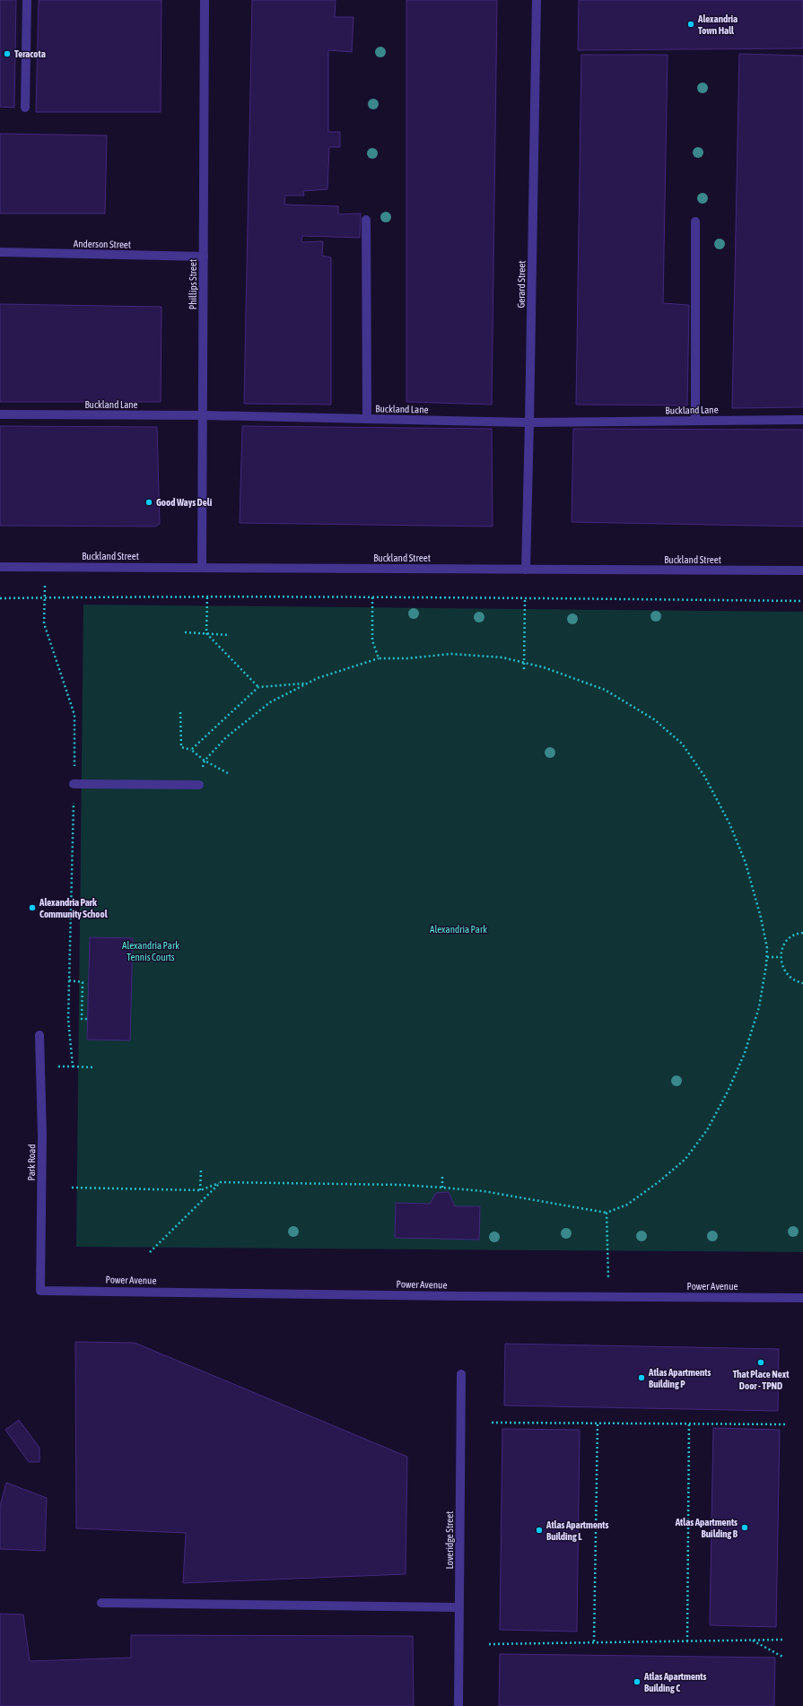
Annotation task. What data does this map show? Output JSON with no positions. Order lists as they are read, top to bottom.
{
  "streets": {
    "street": [
      "Anderson Street",
      "Phillips Street",
      "Gerard Street",
      "Buckland Lane",
      "Buckland Street",
      "Park Road",
      "Power Avenue",
      "Loveridge Street"
    ]
  },
  "crossings": [
    ["Anderson Street", "Phillips Street"],
    ["Phillips Street", "Buckland Lane"],
    ["Phillips Street", "Buckland Street"],
    ["Gerard Street", "Buckland Lane"],
    ["Gerard Street", "Buckland Street"],
    ["Park Road", "Power Avenue"]
  ],
  "parks": ["Alexandria Park", "Alexandria Park Tennis Courts"],
  "places": [
    "Alexandria Town Hall",
    "Teracota",
    "Good Ways Deli",
    "Alexandria Park Community School",
    "That Place Next Door - TPND",
    "Atlas Apartments Building P",
    "Atlas Apartments Building B",
    "Atlas Apartments Building L",
    "Atlas Apartments Building C"
  ]
}
